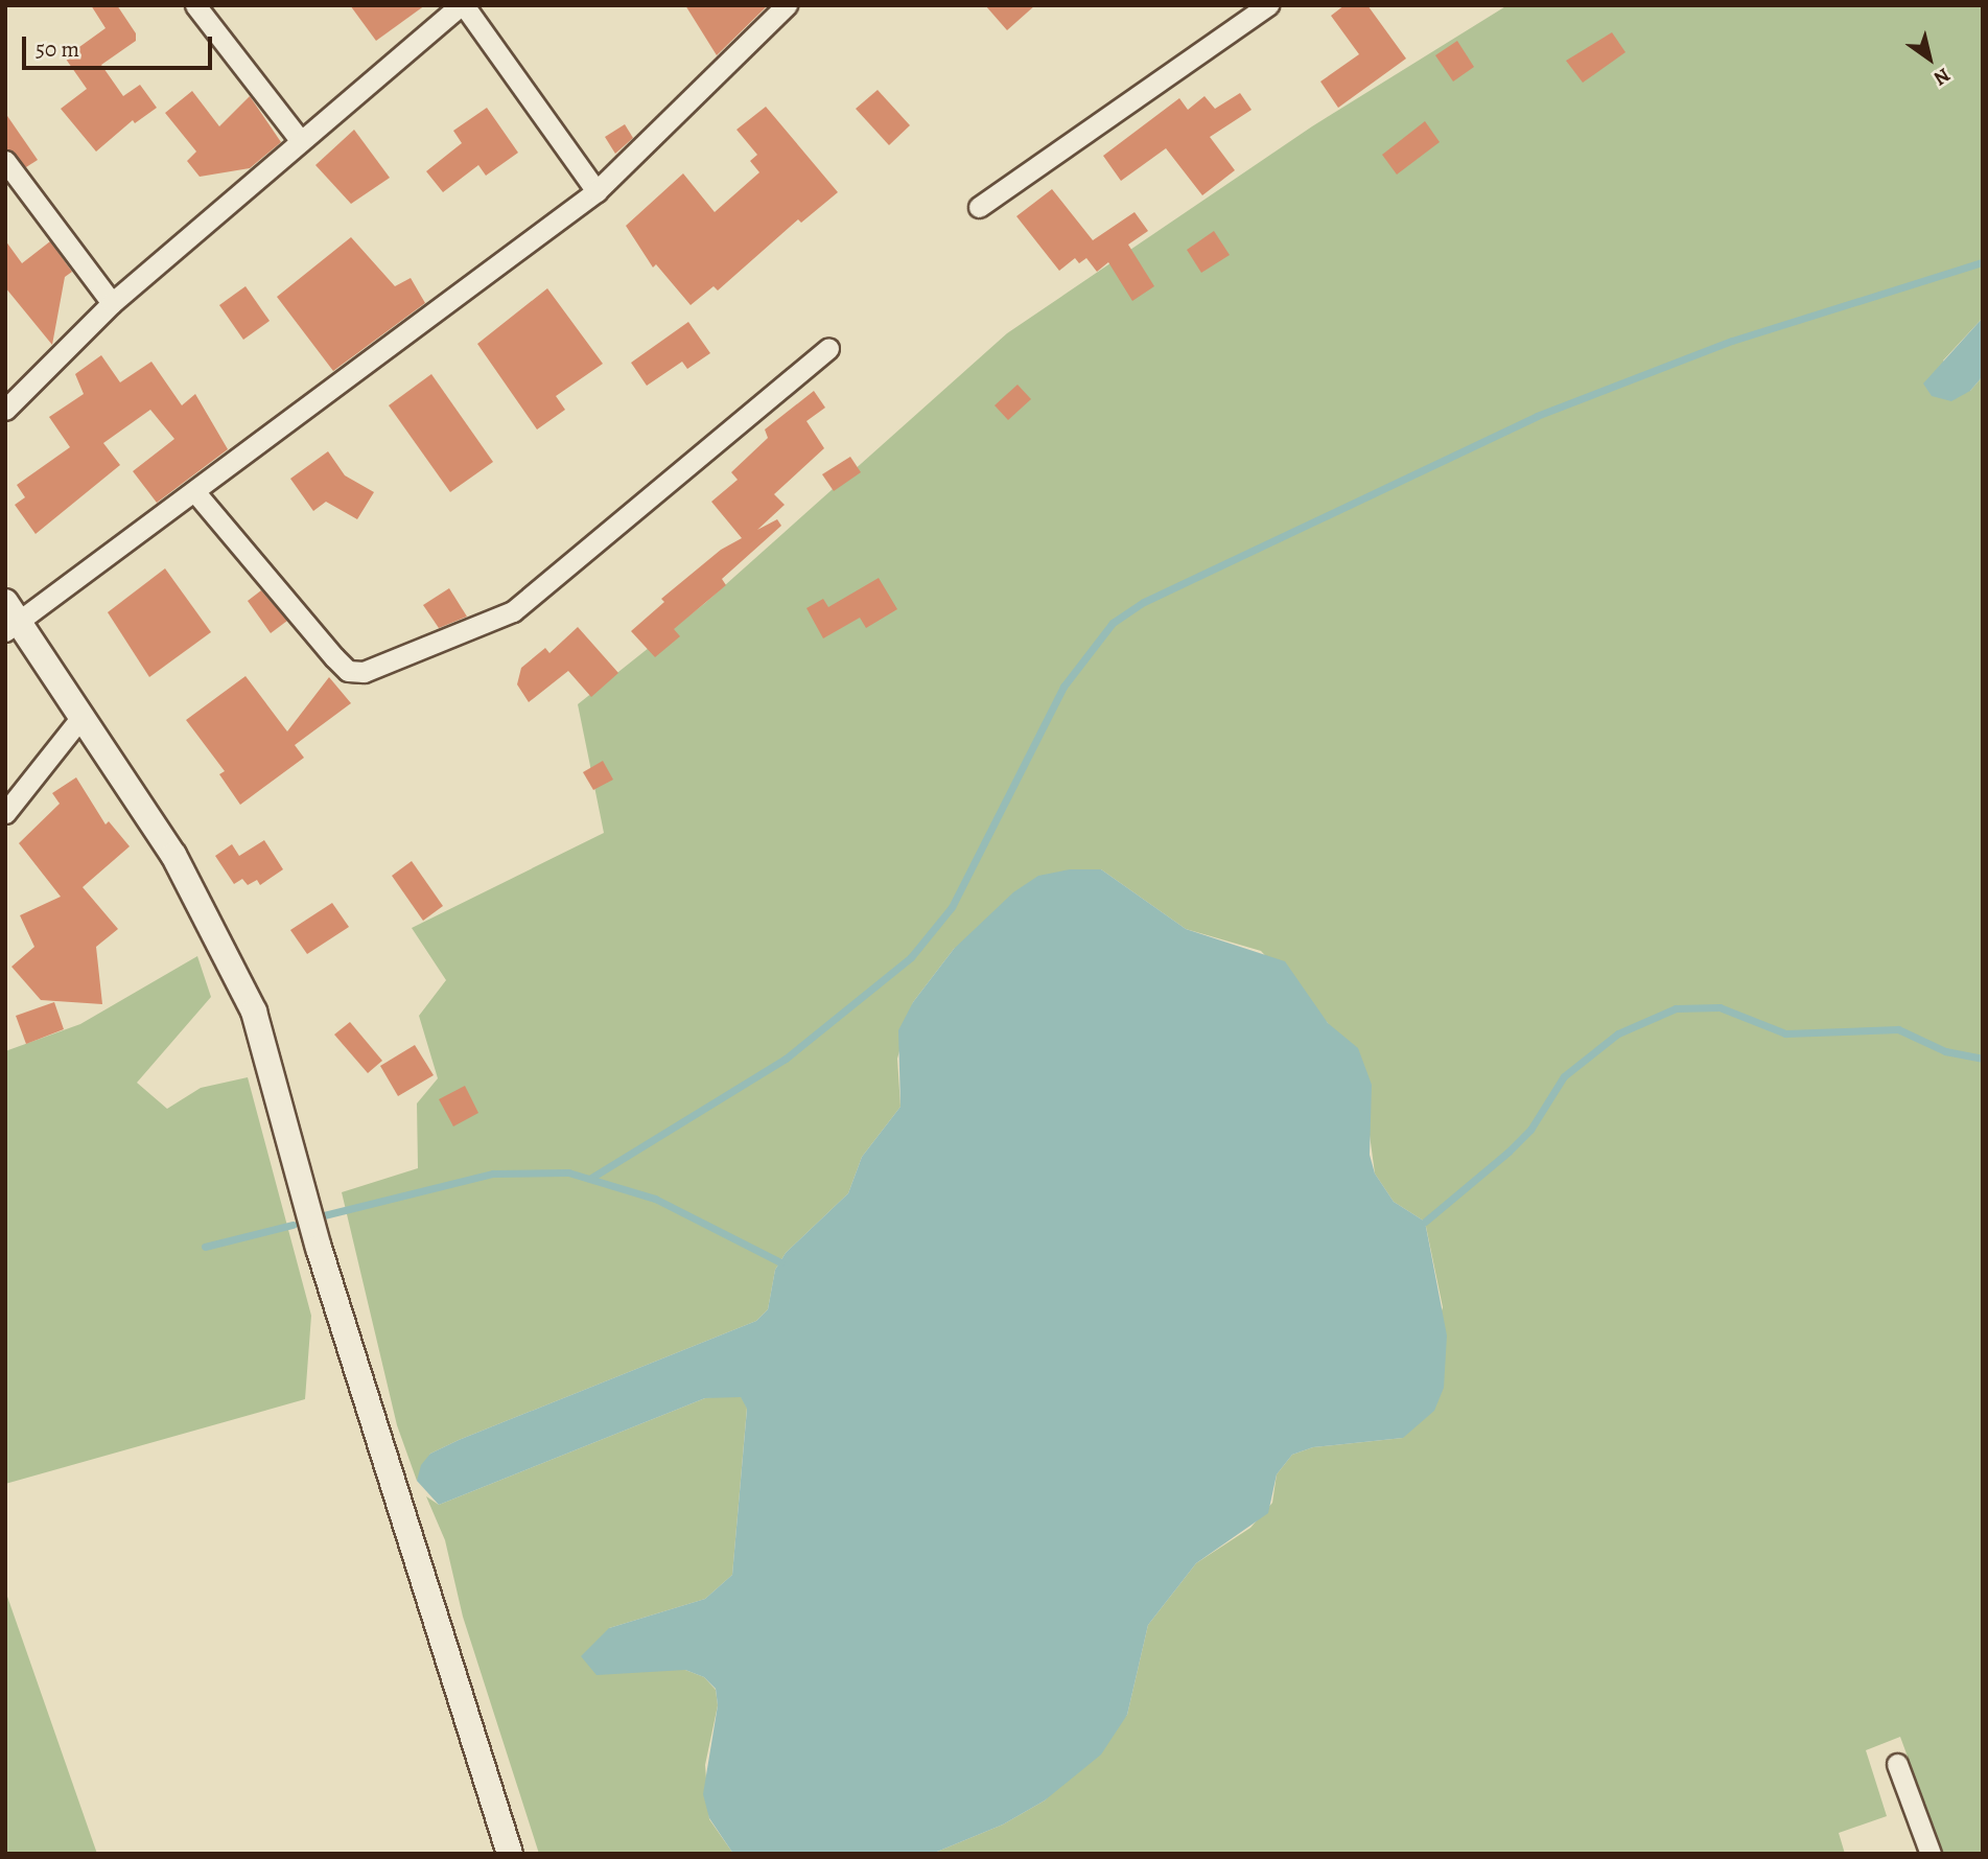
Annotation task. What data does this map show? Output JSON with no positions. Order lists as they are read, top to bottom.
{
  "scale_bar": "50 m",
  "north": "bottom right"
}
